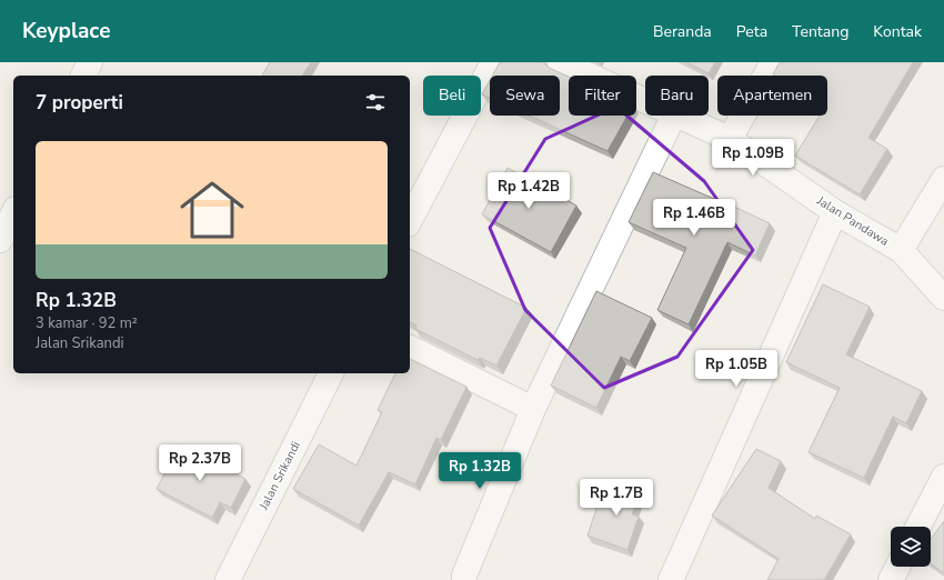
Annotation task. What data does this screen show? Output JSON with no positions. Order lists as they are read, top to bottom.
{
  "streets": {
    "street": ["Jalan Pandawa", "Jalan Srikandi"]
  },
  "page": {
    "header": "Keyplace",
    "nav": [
      "Beranda",
      "Peta",
      "Tentang",
      "Kontak"
    ],
    "chip": [
      "Beli",
      "Sewa",
      "Filter",
      "Baru",
      "Apartemen"
    ],
    "heading": "7 properti",
    "list": [
      {
        "name": "Rp 1.32B",
        "note": "3 kamar · 92 m² · Jalan Srikandi"
      }
    ],
    "price": [
      "Rp 1.09B",
      "Rp 1.42B",
      "Rp 1.46B",
      "Rp 1.05B",
      "Rp 2.37B",
      "Rp 1.32B",
      "Rp 1.7B"
    ]
  }
}
